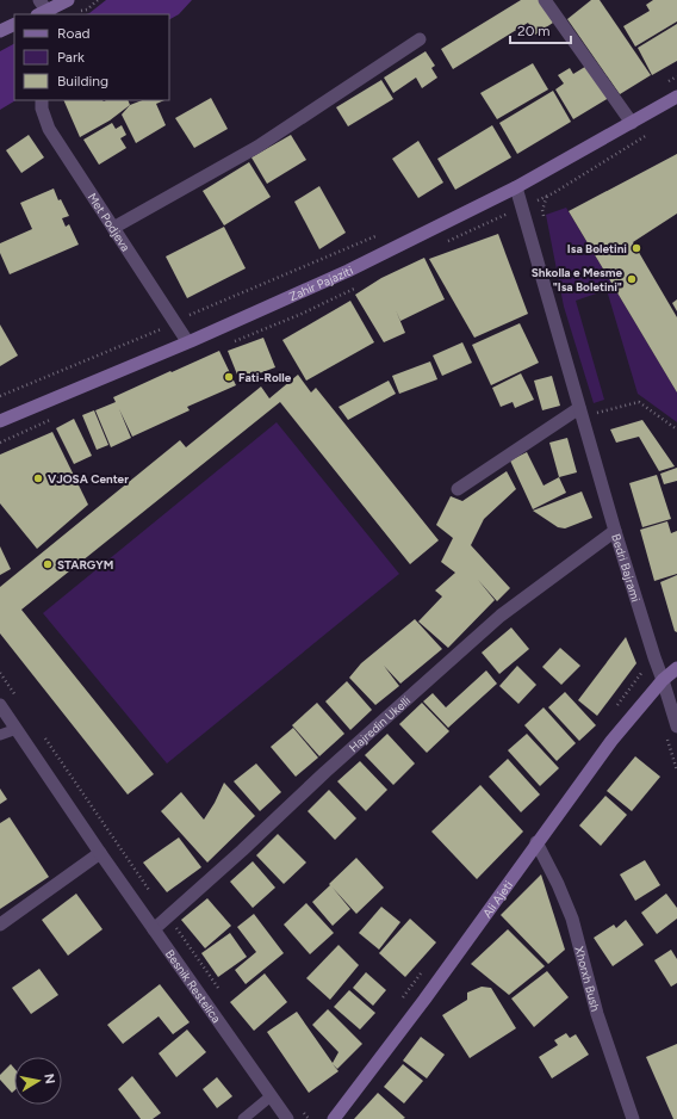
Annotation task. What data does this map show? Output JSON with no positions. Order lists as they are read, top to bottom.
{
  "streets": {
    "main road": ["Zahir Pajaziti", "Ali Ajeti"],
    "street": [
      "Met Podjeva",
      "Bedri Bajrami",
      "Hajredin Ukelli",
      "Xhorxh Bush",
      "Besnik Restelica"
    ]
  },
  "crossings": [
    ["Met Podjeva", "Zahir Pajaziti"],
    ["Zahir Pajaziti", "Bedri Bajrami"],
    ["Bedri Bajrami", "Hajredin Ukelli"],
    ["Bedri Bajrami", "Ali Ajeti"],
    ["Hajredin Ukelli", "Besnik Restelica"],
    ["Ali Ajeti", "Xhorxh Bush"]
  ],
  "places": [
    "Isa Boletini",
    "Shkolla e Mesme \"Isa Boletini\"",
    "Fati-Rolle",
    "VJOSA Center",
    "STARGYM"
  ],
  "legend": ["Road", "Park", "Building"],
  "scale_bar": "20 m",
  "north": "right"
}
